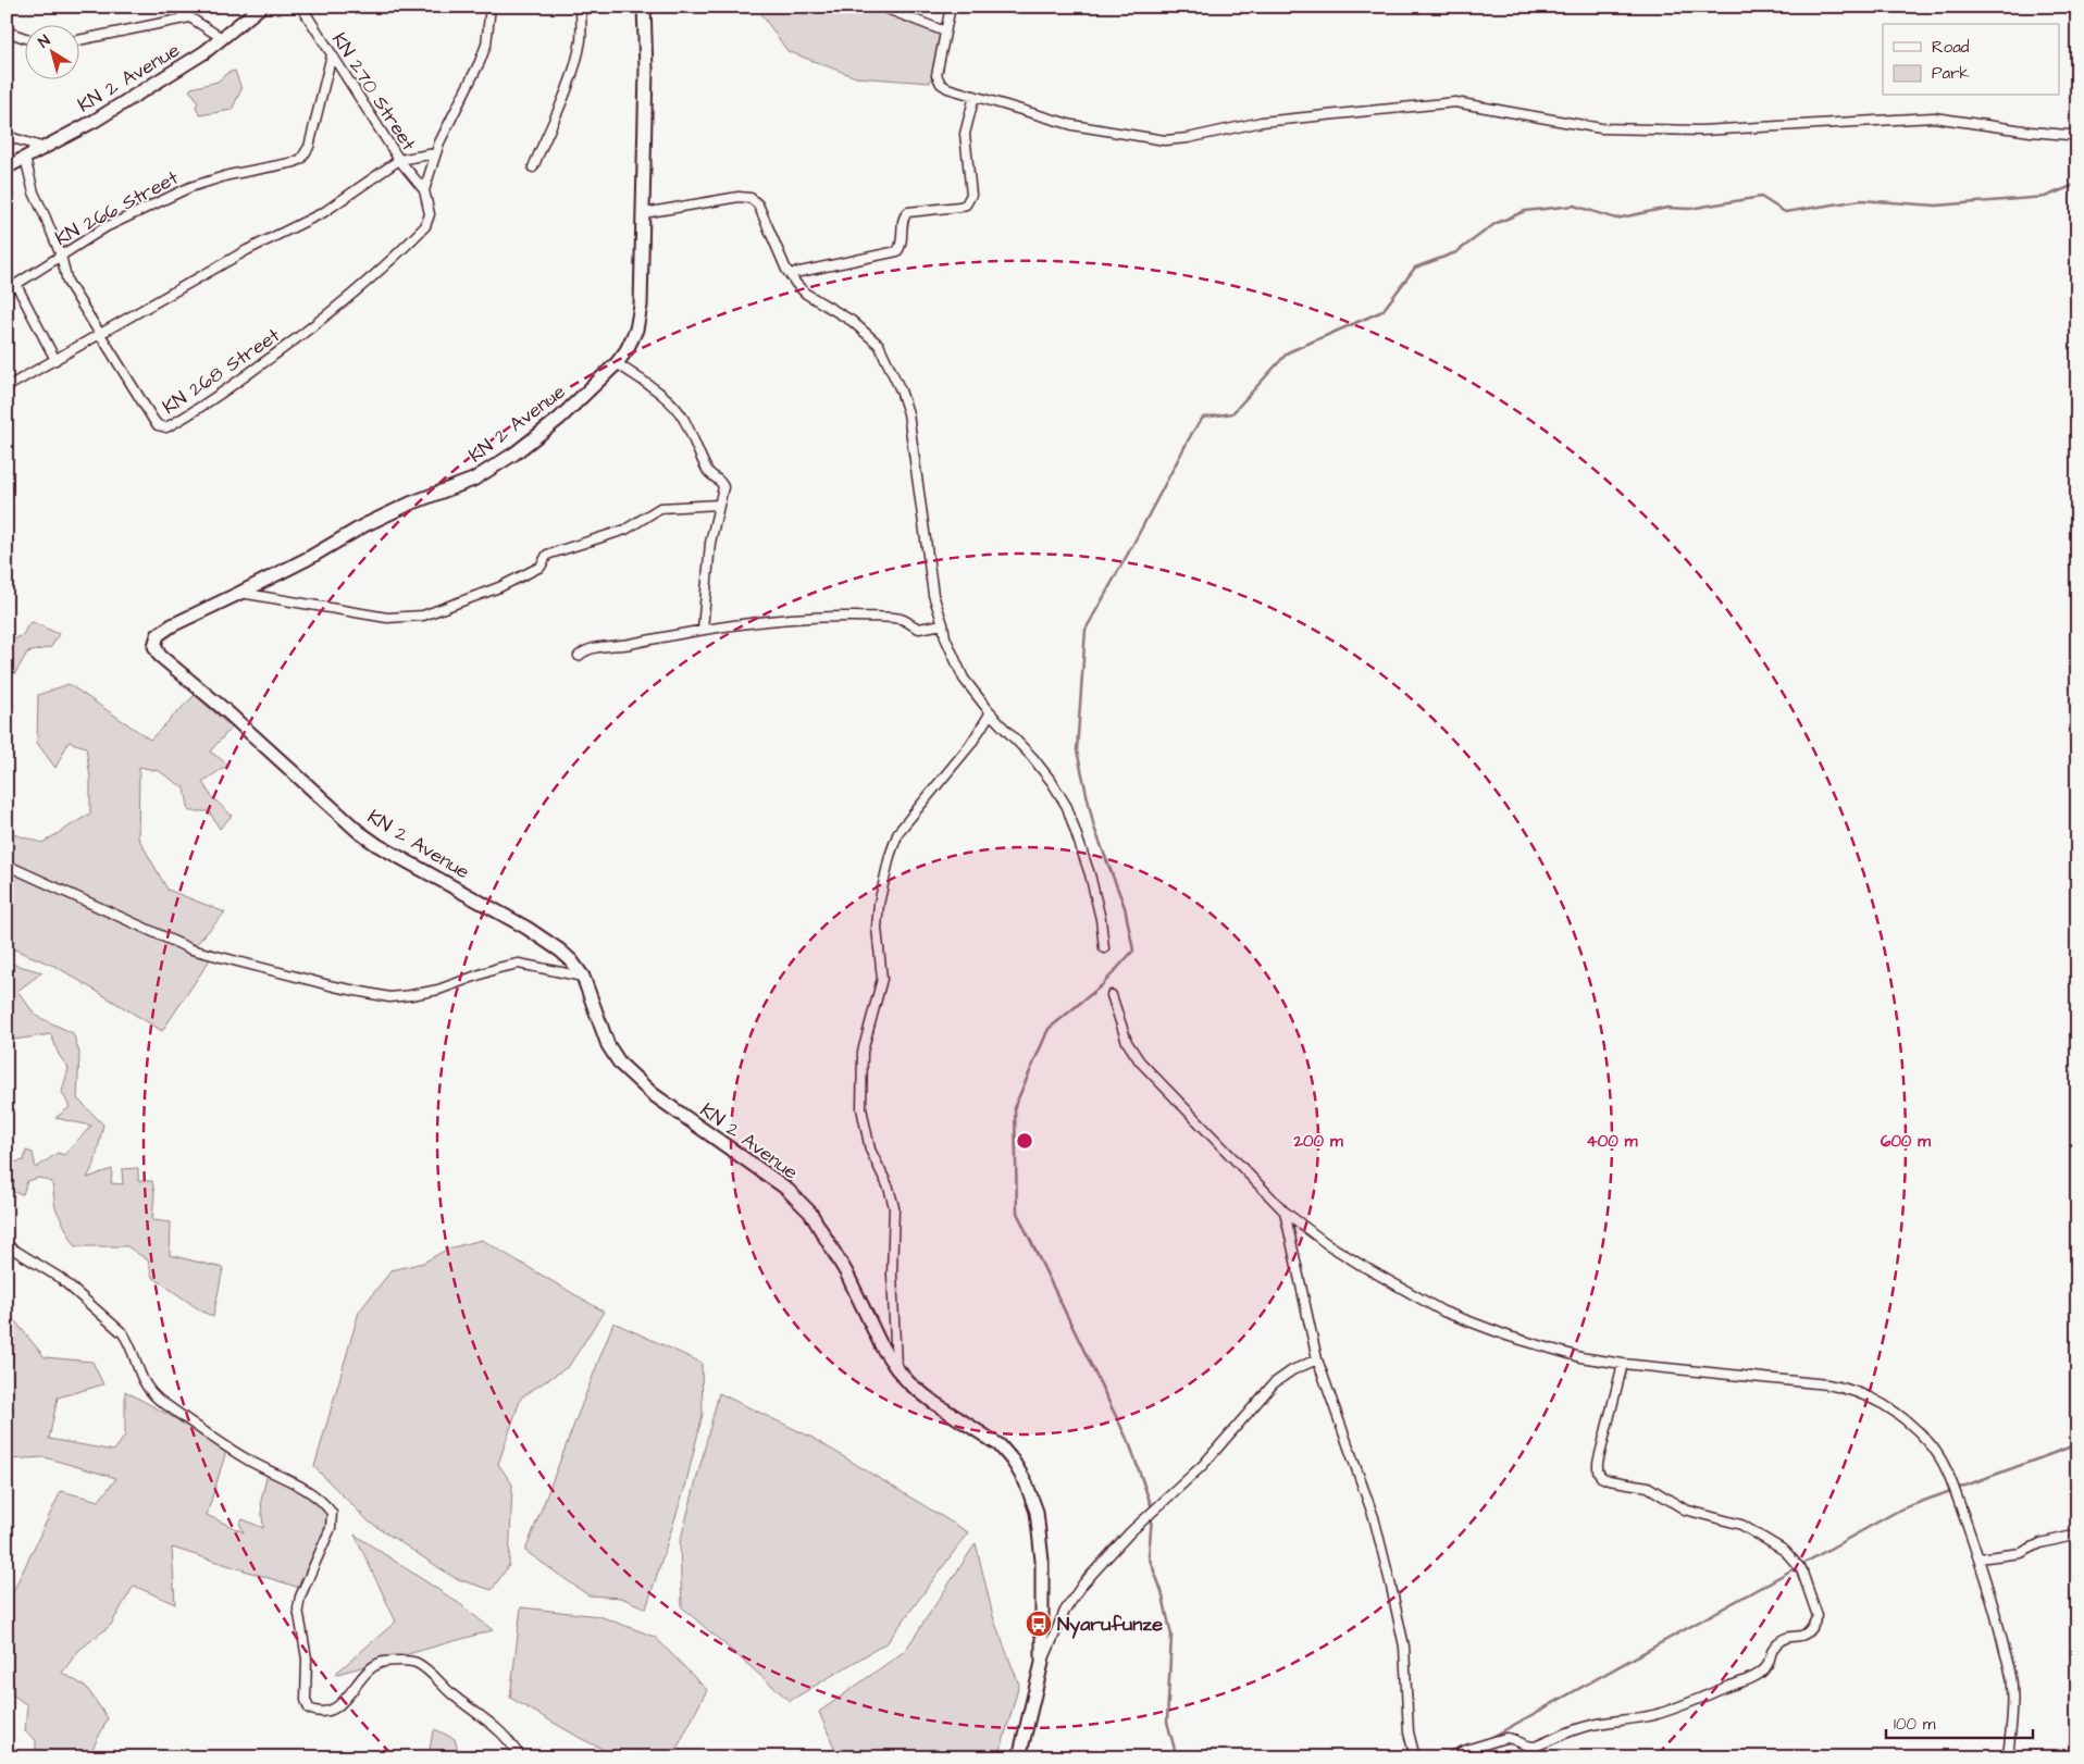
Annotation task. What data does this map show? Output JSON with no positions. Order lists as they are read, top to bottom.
{
  "streets": {
    "main road": ["KN 2 Avenue"],
    "street": ["KN 270 Street", "KN 266 Street", "KN 268 Street"]
  },
  "crossings": [
    ["KN 2 Avenue", "KN 268 Street"],
    ["KN 270 Street", "KN 266 Street"],
    ["KN 270 Street", "KN 268 Street"],
    ["KN 266 Street", "KN 268 Street"]
  ],
  "places": {
    "bus stop": ["Nyarufunze"]
  },
  "legend": ["Road", "Park"],
  "scale_bar": "100 m",
  "north": "top left",
  "rings": ["200 m", "400 m", "600 m"]
}
